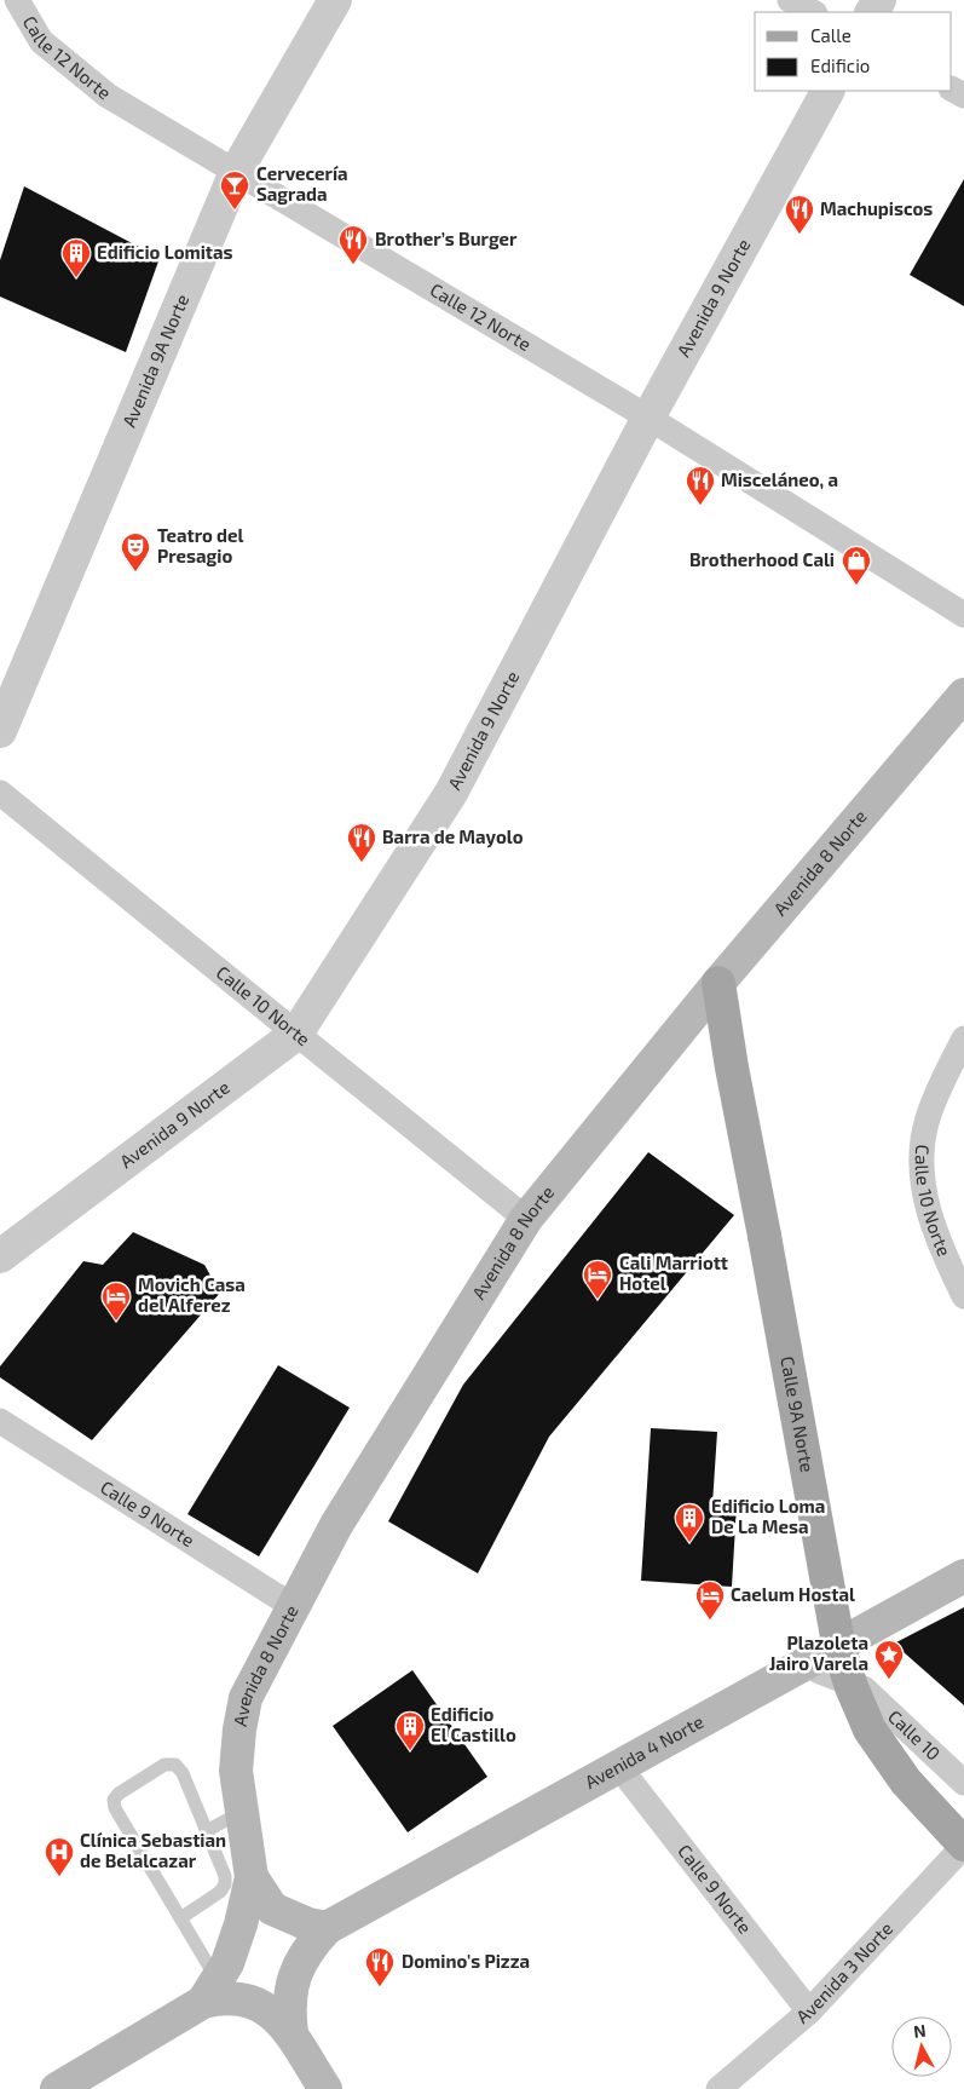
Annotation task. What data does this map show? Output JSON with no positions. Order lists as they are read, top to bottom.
{
  "streets": {
    "main road": ["Avenida 8 Norte", "Calle 9A Norte", "Avenida 4 Norte"],
    "street": [
      "Calle 12 Norte",
      "Avenida 9 Norte",
      "Avenida 9A Norte",
      "Calle 10 Norte",
      "Calle 9 Norte",
      "Calle 10",
      "Avenida 3 Norte"
    ]
  },
  "crossings": [
    ["Calle 12 Norte", "Avenida 9 Norte"],
    ["Calle 12 Norte", "Avenida 9A Norte"],
    ["Avenida 9 Norte", "Calle 10 Norte"],
    ["Avenida 8 Norte", "Calle 10 Norte"],
    ["Avenida 8 Norte", "Calle 9A Norte"],
    ["Avenida 8 Norte", "Calle 9 Norte"],
    ["Avenida 8 Norte", "Avenida 4 Norte"],
    ["Calle 9A Norte", "Avenida 3 Norte"],
    ["Calle 9 Norte", "Avenida 4 Norte"],
    ["Calle 9 Norte", "Avenida 3 Norte"],
    ["Calle 10", "Avenida 4 Norte"]
  ],
  "places": {
    "bar": ["Cervecería Sagrada"],
    "restaurant": [
      "Machupiscos",
      "Brother’s Burger",
      "Misceláneo, a",
      "Barra de Mayolo",
      "Domino's Pizza"
    ],
    "building": ["Edificio Lomitas", "Edificio Loma De La Mesa", "Edificio El Castillo"],
    "theatre": ["Teatro del Presagio"],
    "shop": ["Brotherhood Cali"],
    "hotel": ["Cali Marriott Hotel", "Movich Casa del Alferez", "Caelum Hostal"],
    "place": ["Plazoleta Jairo Varela"],
    "hospital": ["Clínica Sebastian de Belalcazar"]
  },
  "legend": ["Calle", "Edificio"],
  "north": "top"
}
